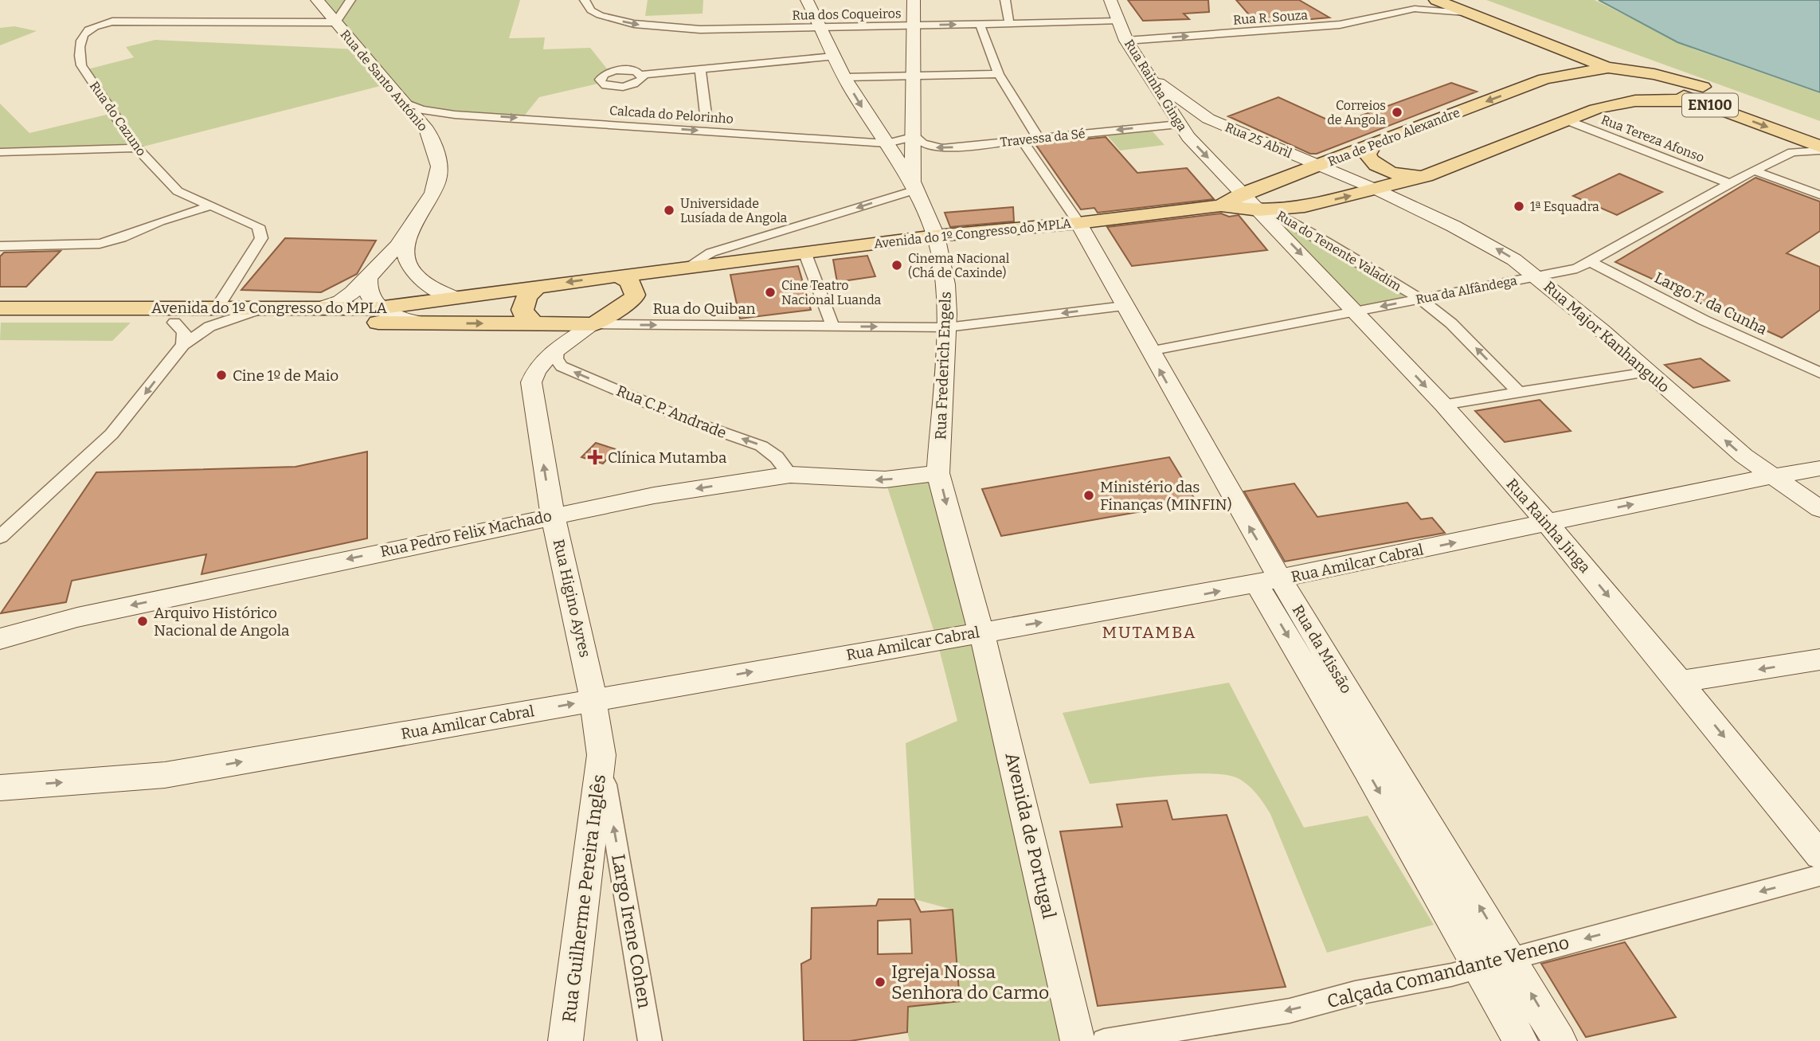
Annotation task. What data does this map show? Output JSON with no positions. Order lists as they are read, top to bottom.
{
  "streets": {
    "main road": ["EN100", "Rua de Pedro Alexandre", "Avenida do 1º Congresso do MPLA"],
    "street": [
      "Rua dos Coqueiros",
      "Rua R. Souza",
      "Rua de Santo António",
      "Rua Rainha Ginga",
      "Calcada do Pelorinho",
      "Rua do Cazuno",
      "Travessa da Sé",
      "Rua Tereza Afonso",
      "Rua 25 Abril",
      "Rua do Tenente Valadim",
      "Rua da Alfândega",
      "Largo T. da Cunha",
      "Rua do Quiban",
      "Rua Major Kanhangulo",
      "Rua Frederich Engels",
      "Rua C.P. Andrade",
      "Rua Rainha Jinga",
      "Rua Pedro Felix Machado",
      "Rua Amilcar Cabral",
      "Rua Higino Ayres",
      "Rua da Missão",
      "Avenida de Portugal",
      "Rua Guilherme Pereira Inglês",
      "Largo Irene Cohen",
      "Calçada Comandante Veneno"
    ]
  },
  "crossings": [
    ["Rua dos Coqueiros", "Rua Rainha Ginga"],
    ["Rua dos Coqueiros", "Rua Frederich Engels"],
    ["Rua R. Souza", "Rua Rainha Ginga"],
    ["Rua R. Souza", "EN100"],
    ["Rua de Santo António", "Calcada do Pelorinho"],
    ["Rua de Santo António", "Rua do Cazuno"],
    ["Rua de Santo António", "Avenida do 1º Congresso do MPLA"],
    ["Rua Rainha Ginga", "Rua de Pedro Alexandre"],
    ["Rua Rainha Ginga", "Travessa da Sé"],
    ["Rua Rainha Ginga", "Rua 25 Abril"],
    ["Rua Rainha Ginga", "Avenida do 1º Congresso do MPLA"],
    ["Rua Rainha Ginga", "Rua do Tenente Valadim"],
    ["Rua Rainha Ginga", "Rua Rainha Jinga"],
    ["Calcada do Pelorinho", "Travessa da Sé"],
    ["Calcada do Pelorinho", "Rua Frederich Engels"],
    ["Rua do Cazuno", "Avenida do 1º Congresso do MPLA"],
    ["Rua de Pedro Alexandre", "Rua 25 Abril"],
    ["Rua de Pedro Alexandre", "Avenida do 1º Congresso do MPLA"],
    ["Rua de Pedro Alexandre", "Rua do Tenente Valadim"],
    ["Rua de Pedro Alexandre", "Rua Rainha Jinga"],
    ["Travessa da Sé", "Rua Frederich Engels"],
    ["Rua Tereza Afonso", "Rua da Alfândega"],
    ["Rua 25 Abril", "Rua Major Kanhangulo"],
    ["Avenida do 1º Congresso do MPLA", "Rua do Tenente Valadim"],
    ["Avenida do 1º Congresso do MPLA", "Rua do Quiban"],
    ["Avenida do 1º Congresso do MPLA", "Rua Frederich Engels"],
    ["Avenida do 1º Congresso do MPLA", "Rua Rainha Jinga"],
    ["Avenida do 1º Congresso do MPLA", "Rua Higino Ayres"],
    ["Avenida do 1º Congresso do MPLA", "Rua da Missão"],
    ["Rua do Tenente Valadim", "Rua da Alfândega"],
    ["Rua do Tenente Valadim", "Rua Rainha Jinga"],
    ["Rua da Alfândega", "Largo T. da Cunha"],
    ["Rua da Alfândega", "Rua Major Kanhangulo"],
    ["Rua da Alfândega", "Rua Rainha Jinga"],
    ["Rua da Alfândega", "Rua da Missão"],
    ["Rua do Quiban", "Rua Frederich Engels"],
    ["Rua do Quiban", "Rua Higino Ayres"],
    ["Rua do Quiban", "Rua da Missão"],
    ["Rua Major Kanhangulo", "Rua Amilcar Cabral"],
    ["Rua Frederich Engels", "Rua Pedro Felix Machado"],
    ["Rua Frederich Engels", "Rua Amilcar Cabral"],
    ["Rua Frederich Engels", "Avenida de Portugal"],
    ["Rua C.P. Andrade", "Rua Pedro Felix Machado"],
    ["Rua C.P. Andrade", "Rua Higino Ayres"],
    ["Rua Rainha Jinga", "Rua Amilcar Cabral"],
    ["Rua Pedro Felix Machado", "Rua Higino Ayres"],
    ["Rua Amilcar Cabral", "Rua Higino Ayres"],
    ["Rua Amilcar Cabral", "Rua da Missão"],
    ["Rua Amilcar Cabral", "Avenida de Portugal"],
    ["Rua Higino Ayres", "Rua Guilherme Pereira Inglês"],
    ["Rua Higino Ayres", "Largo Irene Cohen"],
    ["Rua da Missão", "Calçada Comandante Veneno"],
    ["Rua Guilherme Pereira Inglês", "Largo Irene Cohen"]
  ],
  "one_way": [
    "Rua R. Souza",
    "Rua Rainha Ginga",
    "Rua do Tenente Valadim",
    "Rua Major Kanhangulo",
    "Rua C.P. Andrade",
    "Rua Rainha Jinga",
    "Rua Pedro Felix Machado",
    "Rua Amilcar Cabral",
    "Rua Higino Ayres",
    "Largo Irene Cohen",
    "Calçada Comandante Veneno"
  ],
  "districts": ["MUTAMBA"],
  "places": {
    "other": [
      "Correios de Angola",
      "1ª Esquadra",
      "Universidade Lusíada de Angola",
      "Cinema Nacional (Chá de Caxinde)",
      "Cine Teatro Nacional Luanda",
      "Cine 1º de Maio",
      "Ministério das Finanças (MINFIN)",
      "Arquivo Histórico Nacional de Angola",
      "Igreja Nossa Senhora do Carmo"
    ],
    "health": ["Clínica Mutamba"]
  }
}
